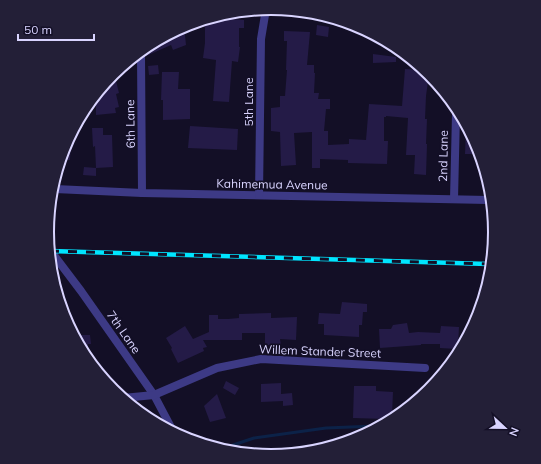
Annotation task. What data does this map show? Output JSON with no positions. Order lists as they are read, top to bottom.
{
  "streets": {
    "street": [
      "5th Lane",
      "6th Lane",
      "2nd Lane",
      "Kahimemua Avenue",
      "7th Lane",
      "Willem Stander Street"
    ]
  },
  "crossings": [
    ["5th Lane", "Kahimemua Avenue"],
    ["6th Lane", "Kahimemua Avenue"],
    ["2nd Lane", "Kahimemua Avenue"],
    ["7th Lane", "Willem Stander Street"]
  ],
  "scale_bar": "50 m",
  "north": "right"
}
